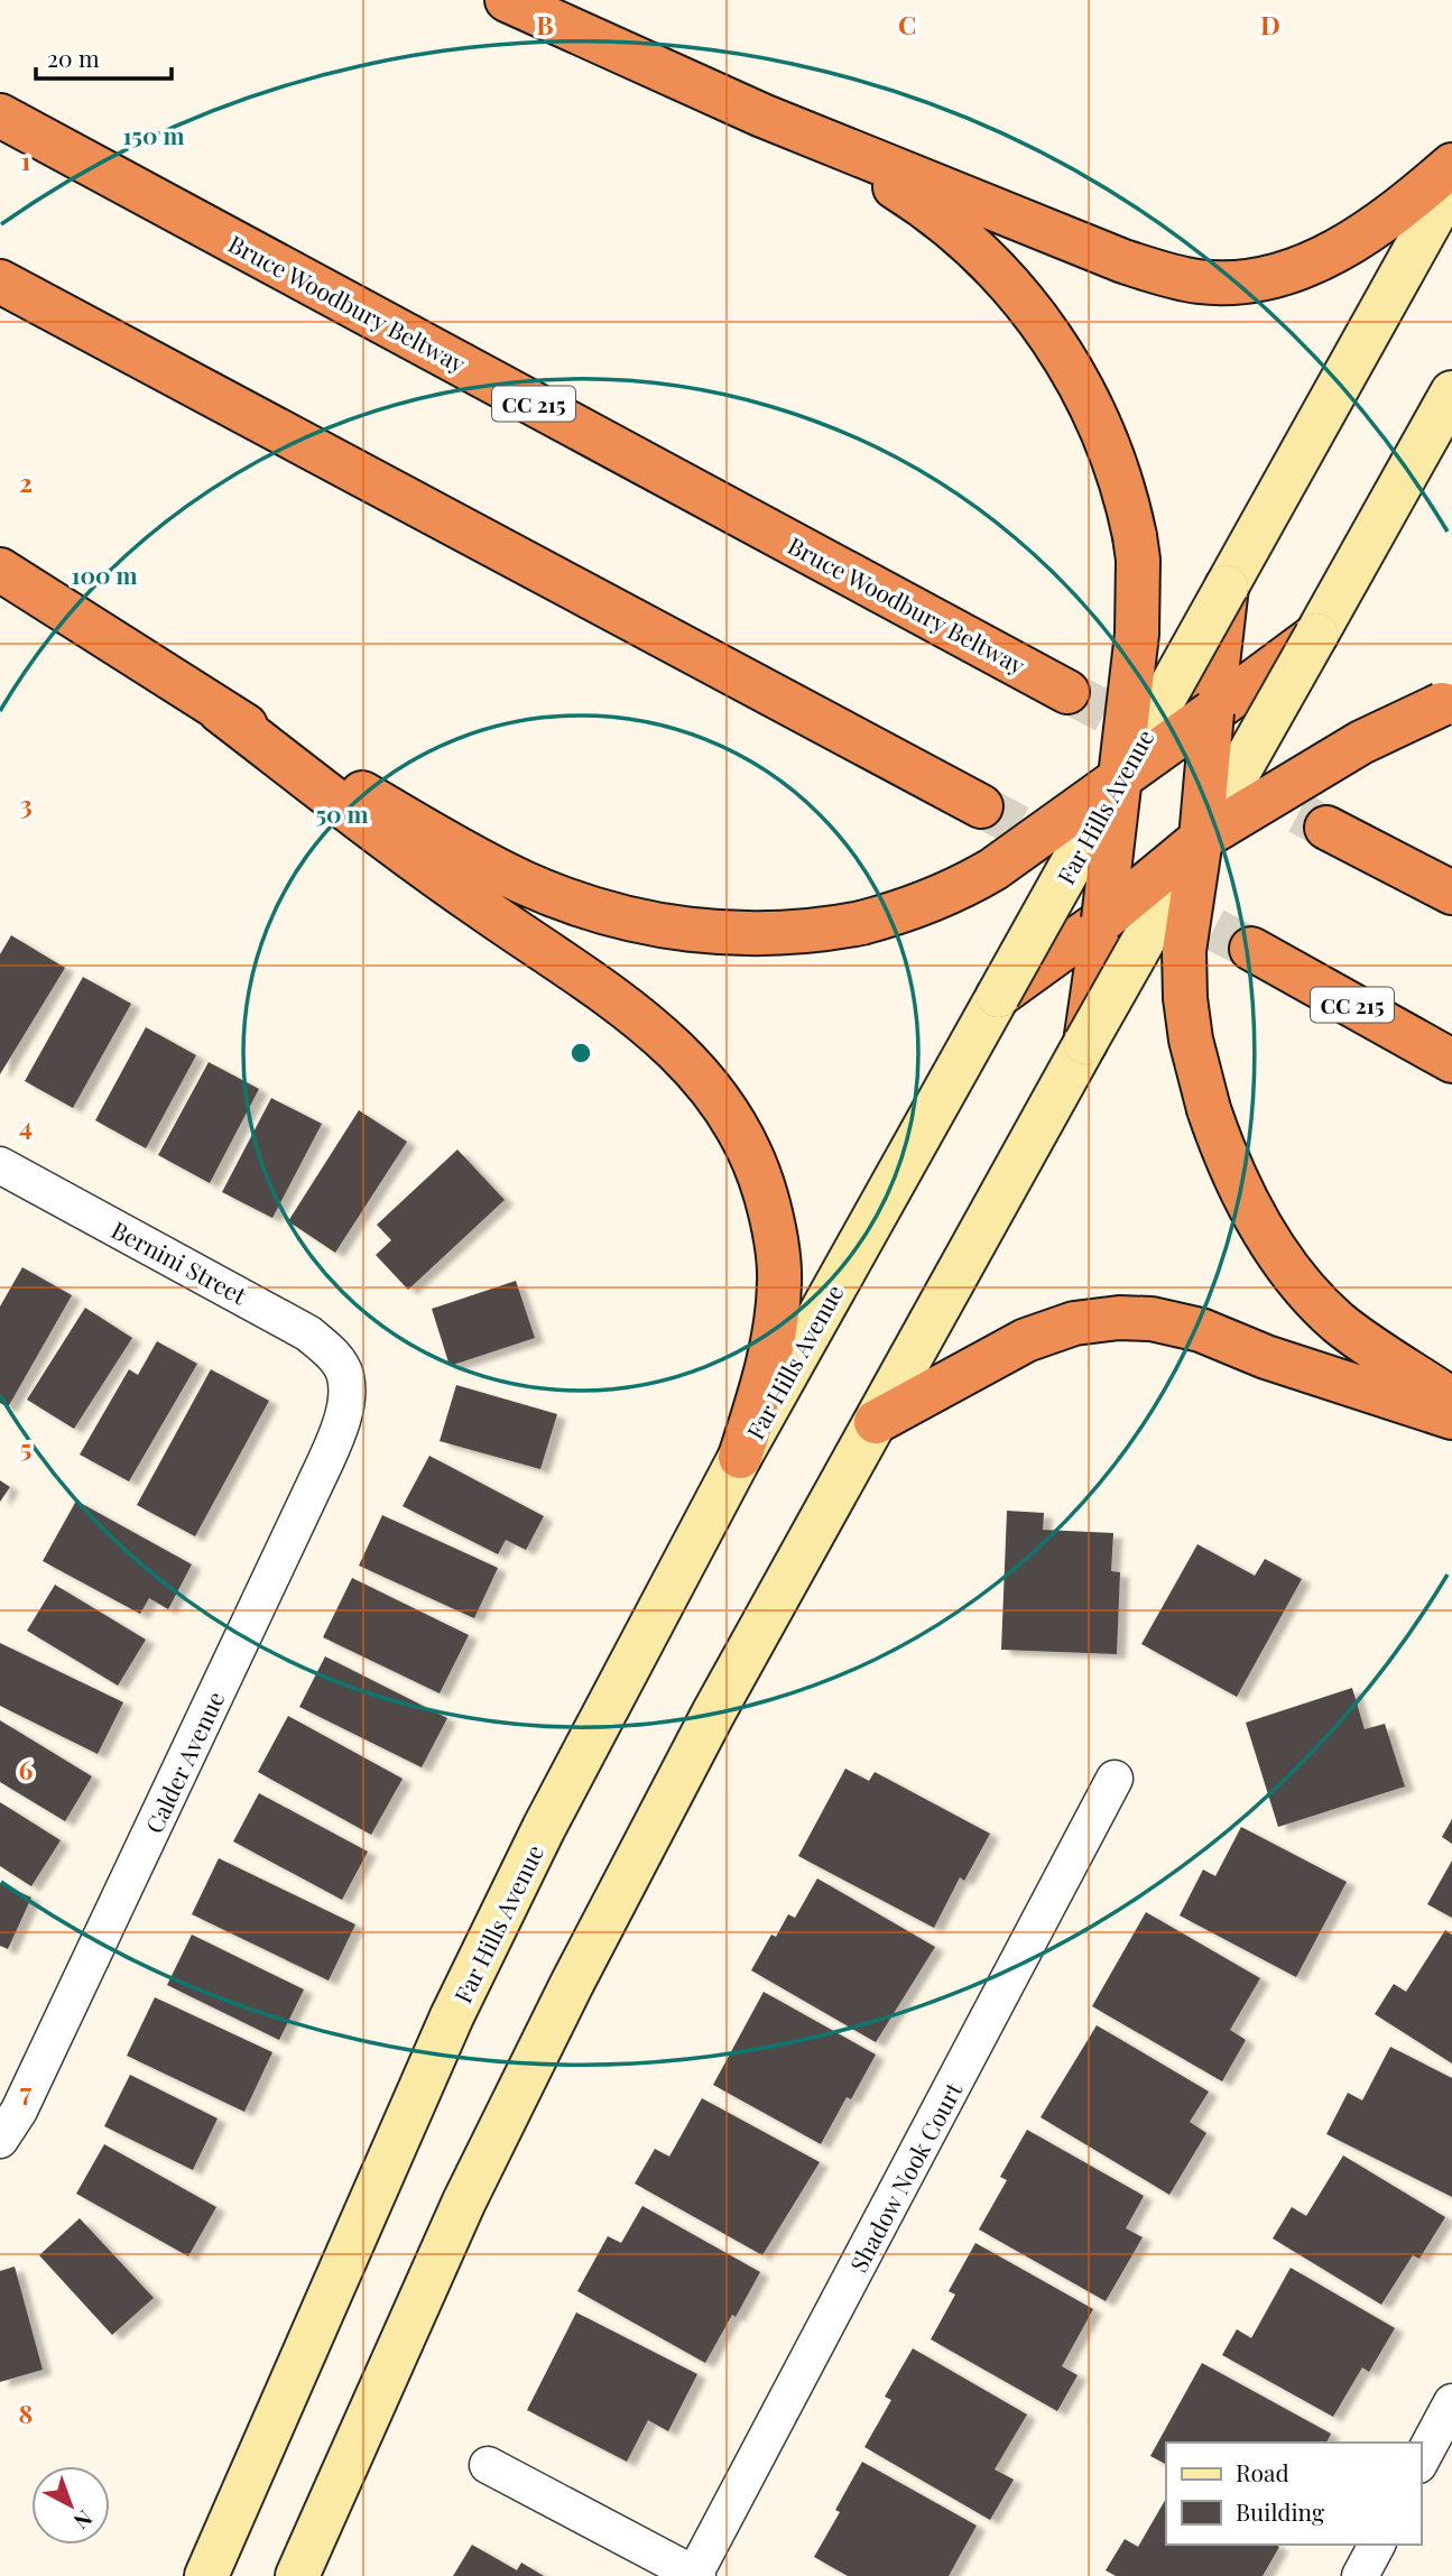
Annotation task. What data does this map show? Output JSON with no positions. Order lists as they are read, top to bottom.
{
  "streets": {
    "highway": ["Bruce Woodbury Beltway", "CC 215"],
    "main road": ["Far Hills Avenue"],
    "street": ["Bernini Street", "Calder Avenue", "Shadow Nook Court"]
  },
  "crossings": [
    ["Bernini Street", "Calder Avenue"]
  ],
  "legend": ["Road", "Building"],
  "scale_bar": "20 m",
  "north": "bottom right",
  "grid": {
    "columns": ["B", "C", "D"],
    "rows": [
      "1",
      "2",
      "3",
      "4",
      "5",
      "6",
      "7",
      "8"
    ]
  },
  "rings": ["150 m", "100 m", "50 m"]
}
